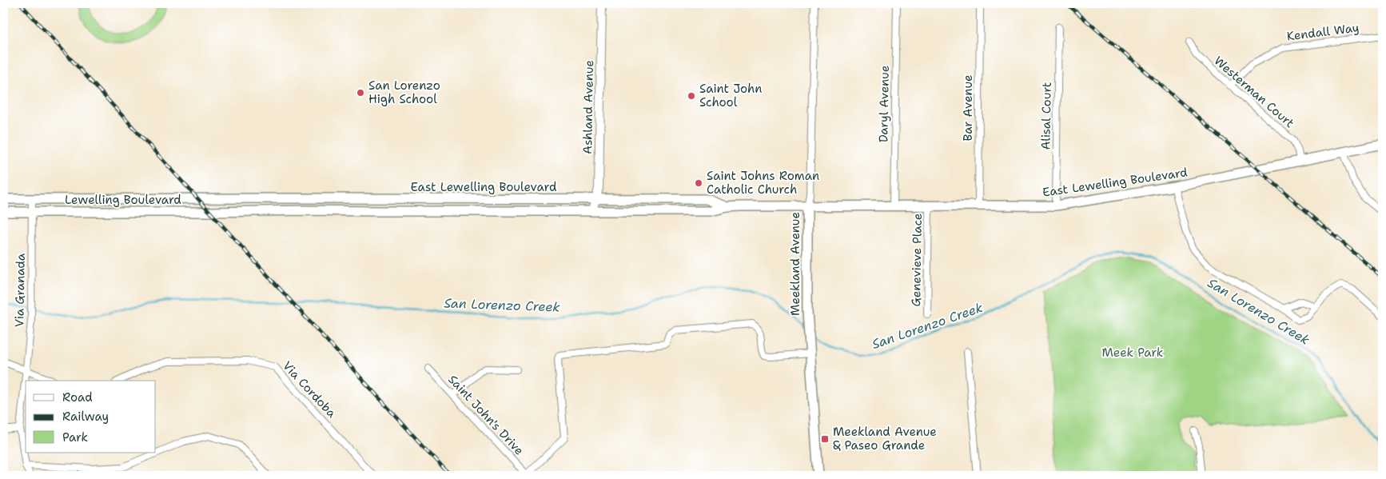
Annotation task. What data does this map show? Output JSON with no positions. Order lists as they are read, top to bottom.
{
  "streets": {
    "main road": ["East Lewelling Boulevard", "Lewelling Boulevard", "Meekland Avenue"],
    "street": [
      "Kendall Way",
      "Westerman Court",
      "Daryl Avenue",
      "Ashland Avenue",
      "Bar Avenue",
      "Alisal Court",
      "Genevieve Place",
      "Via Granada",
      "Via Cordoba",
      "Saint John's Drive"
    ]
  },
  "crossings": [
    ["Kendall Way", "Westerman Court"],
    ["Westerman Court", "East Lewelling Boulevard"],
    ["Daryl Avenue", "East Lewelling Boulevard"],
    ["Ashland Avenue", "East Lewelling Boulevard"],
    ["Bar Avenue", "East Lewelling Boulevard"],
    ["Alisal Court", "East Lewelling Boulevard"],
    ["East Lewelling Boulevard", "Lewelling Boulevard"],
    ["East Lewelling Boulevard", "Genevieve Place"],
    ["East Lewelling Boulevard", "Meekland Avenue"],
    ["Lewelling Boulevard", "Via Granada"]
  ],
  "water": ["San Lorenzo Creek"],
  "parks": ["Meek Park"],
  "places": {
    "other": ["San Lorenzo High School", "Saint John School", "Saint Johns Roman Catholic Church"],
    "transit": ["Meekland Avenue & Paseo Grande"]
  },
  "legend": ["Road", "Railway", "Park"]
}
